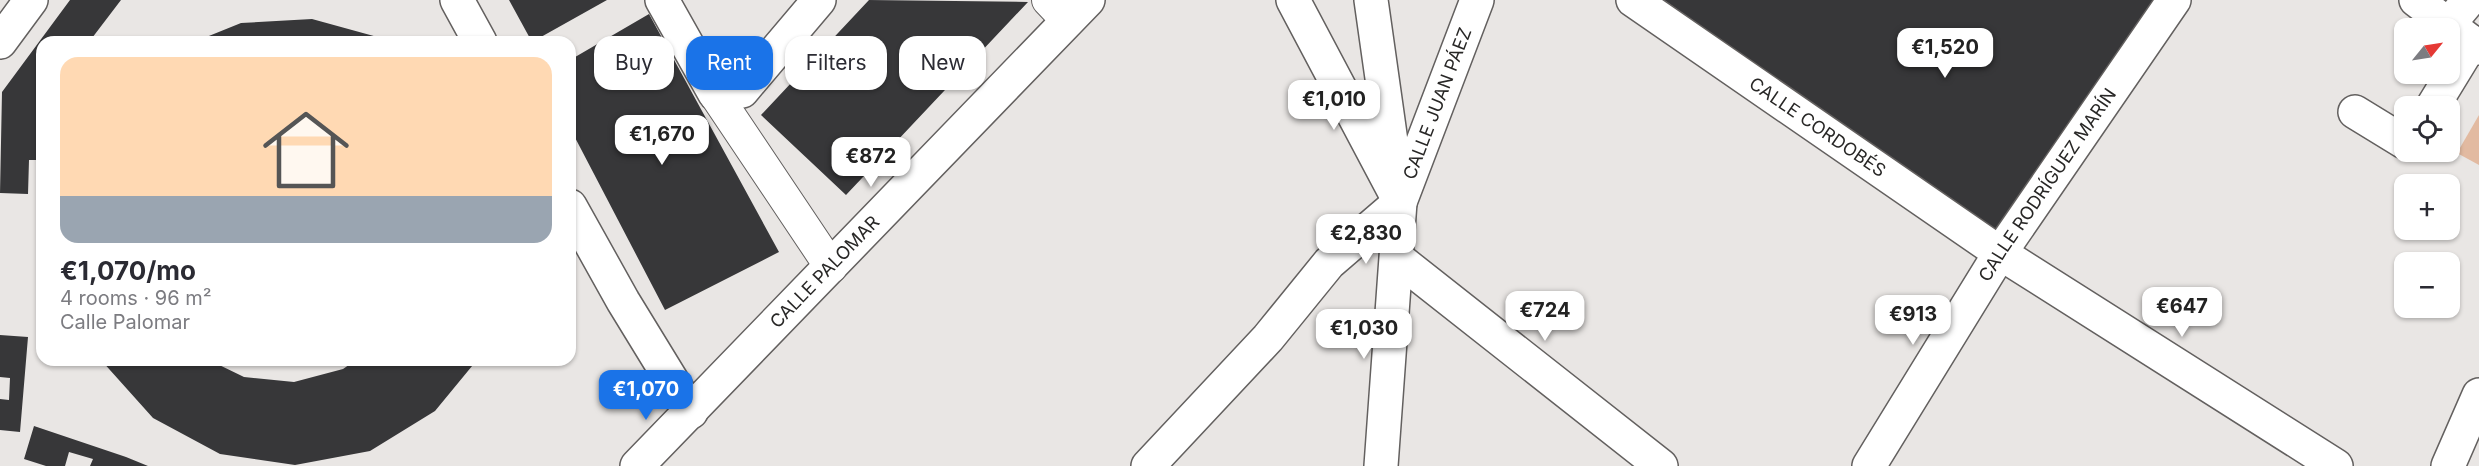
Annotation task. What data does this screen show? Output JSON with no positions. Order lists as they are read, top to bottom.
{
  "streets": {
    "street": [
      "CALLE JUAN PÁEZ",
      "CALLE CORDOBÉS",
      "CALLE RODRÍGUEZ MARÍN",
      "CALLE PALOMAR"
    ]
  },
  "crossings": [
    ["CALLE CORDOBÉS", "CALLE RODRÍGUEZ MARÍN"]
  ],
  "north": "top right",
  "page": {
    "map_buttons": ["+", "−"],
    "price": [
      "€1,520",
      "€1,010",
      "€1,670",
      "€872",
      "€2,830",
      "€647",
      "€724",
      "€913",
      "€1,030",
      "€1,070"
    ],
    "chip": [
      "Buy",
      "Rent",
      "Filters",
      "New"
    ],
    "list": [
      {
        "name": "€1,070/mo",
        "note": "4 rooms · 96 m² · Calle Palomar"
      }
    ]
  }
}
